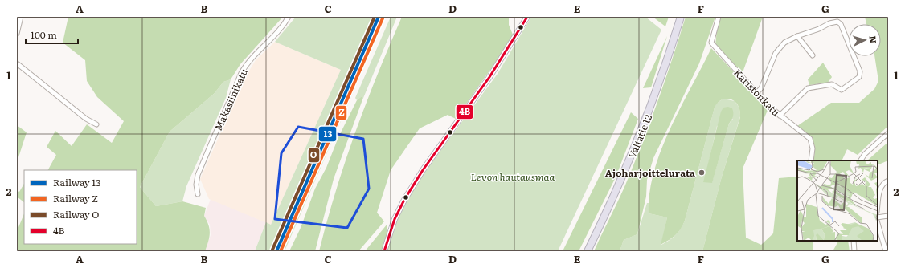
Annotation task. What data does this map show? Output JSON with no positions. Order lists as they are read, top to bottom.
{
  "streets": {
    "highway": ["Valtatie 12"],
    "street": ["Karistonkatu", "Makasiinikatu"]
  },
  "parks": ["Levon hautausmaa"],
  "places": ["Ajoharjoittelurata"],
  "lines": [
    "rail line 13",
    "rail line O",
    "transit line 4B",
    "rail line Z"
  ],
  "legend": [
    "Railway 13",
    "Railway Z",
    "Railway O",
    "4B"
  ],
  "scale_bar": "100 m",
  "north": "right",
  "grid": {
    "columns": [
      "A",
      "B",
      "C",
      "D",
      "E",
      "F",
      "G"
    ],
    "rows": ["1", "2"]
  }
}
